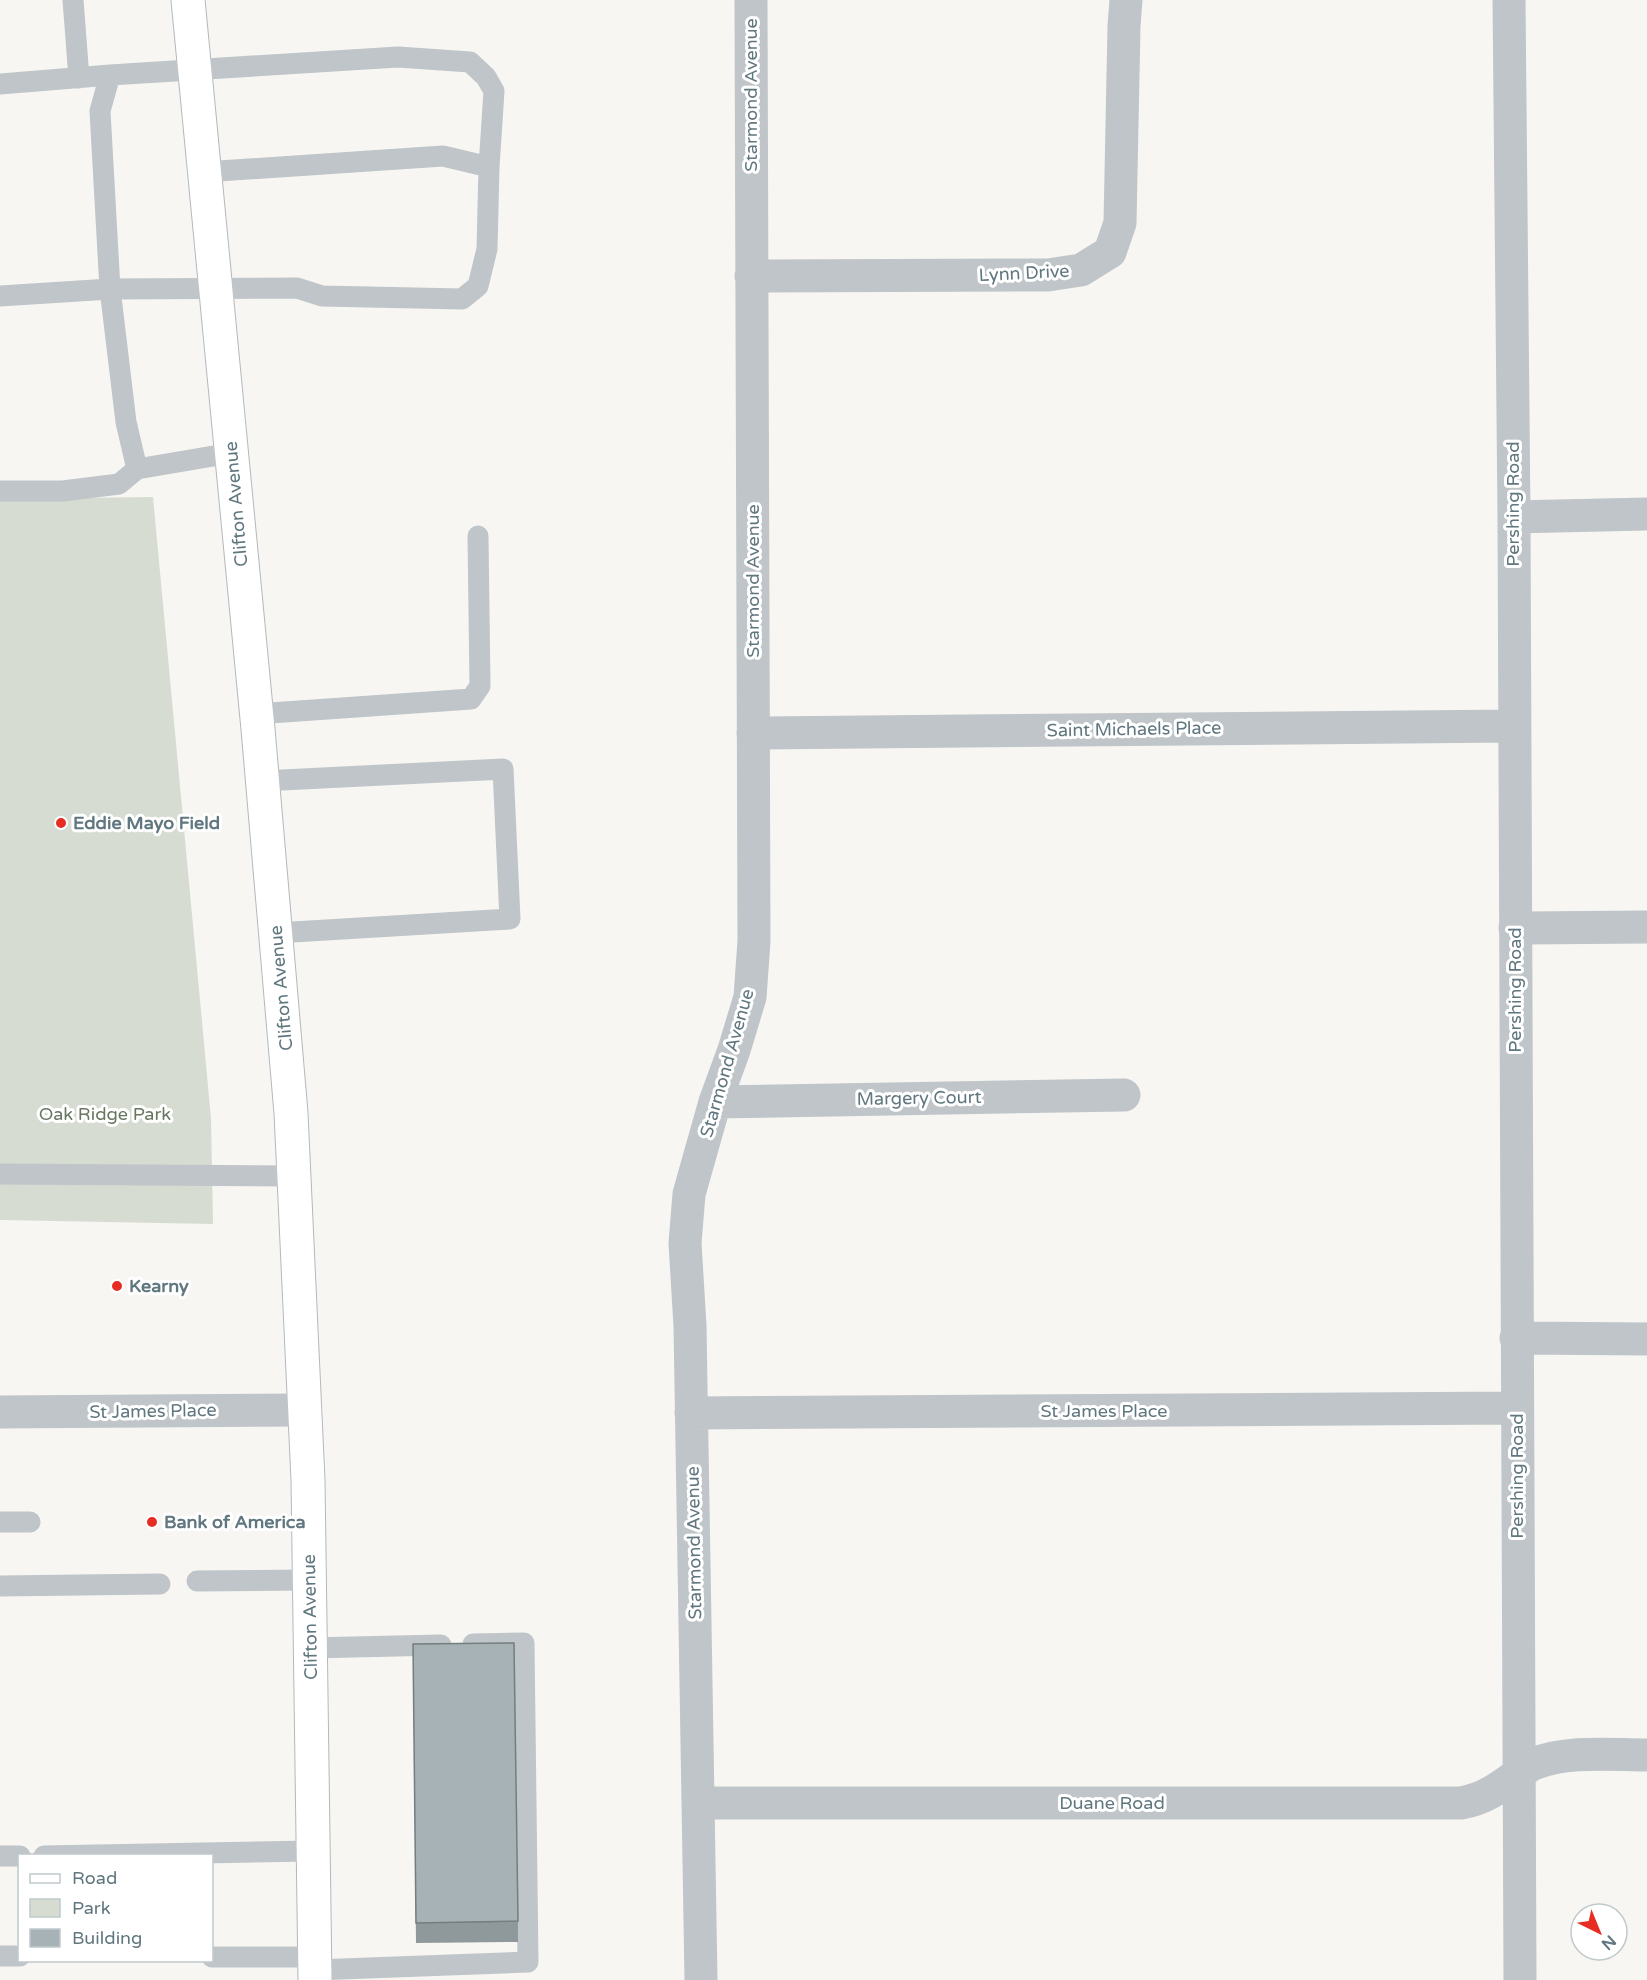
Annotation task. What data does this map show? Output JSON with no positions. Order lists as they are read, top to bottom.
{
  "streets": {
    "main road": ["Clifton Avenue"],
    "street": [
      "Starmond Avenue",
      "Lynn Drive",
      "Pershing Road",
      "Saint Michaels Place",
      "Margery Court",
      "St James Place",
      "Duane Road"
    ]
  },
  "crossings": [
    ["Starmond Avenue", "Lynn Drive"],
    ["Starmond Avenue", "Saint Michaels Place"],
    ["Starmond Avenue", "Margery Court"],
    ["Starmond Avenue", "St James Place"],
    ["Starmond Avenue", "Duane Road"],
    ["Clifton Avenue", "St James Place"],
    ["Pershing Road", "Saint Michaels Place"],
    ["Pershing Road", "St James Place"],
    ["Pershing Road", "Duane Road"]
  ],
  "parks": ["Oak Ridge Park"],
  "places": ["Eddie Mayo Field", "Kearny", "Bank of America"],
  "legend": ["Road", "Park", "Building"],
  "north": "bottom right"
}
